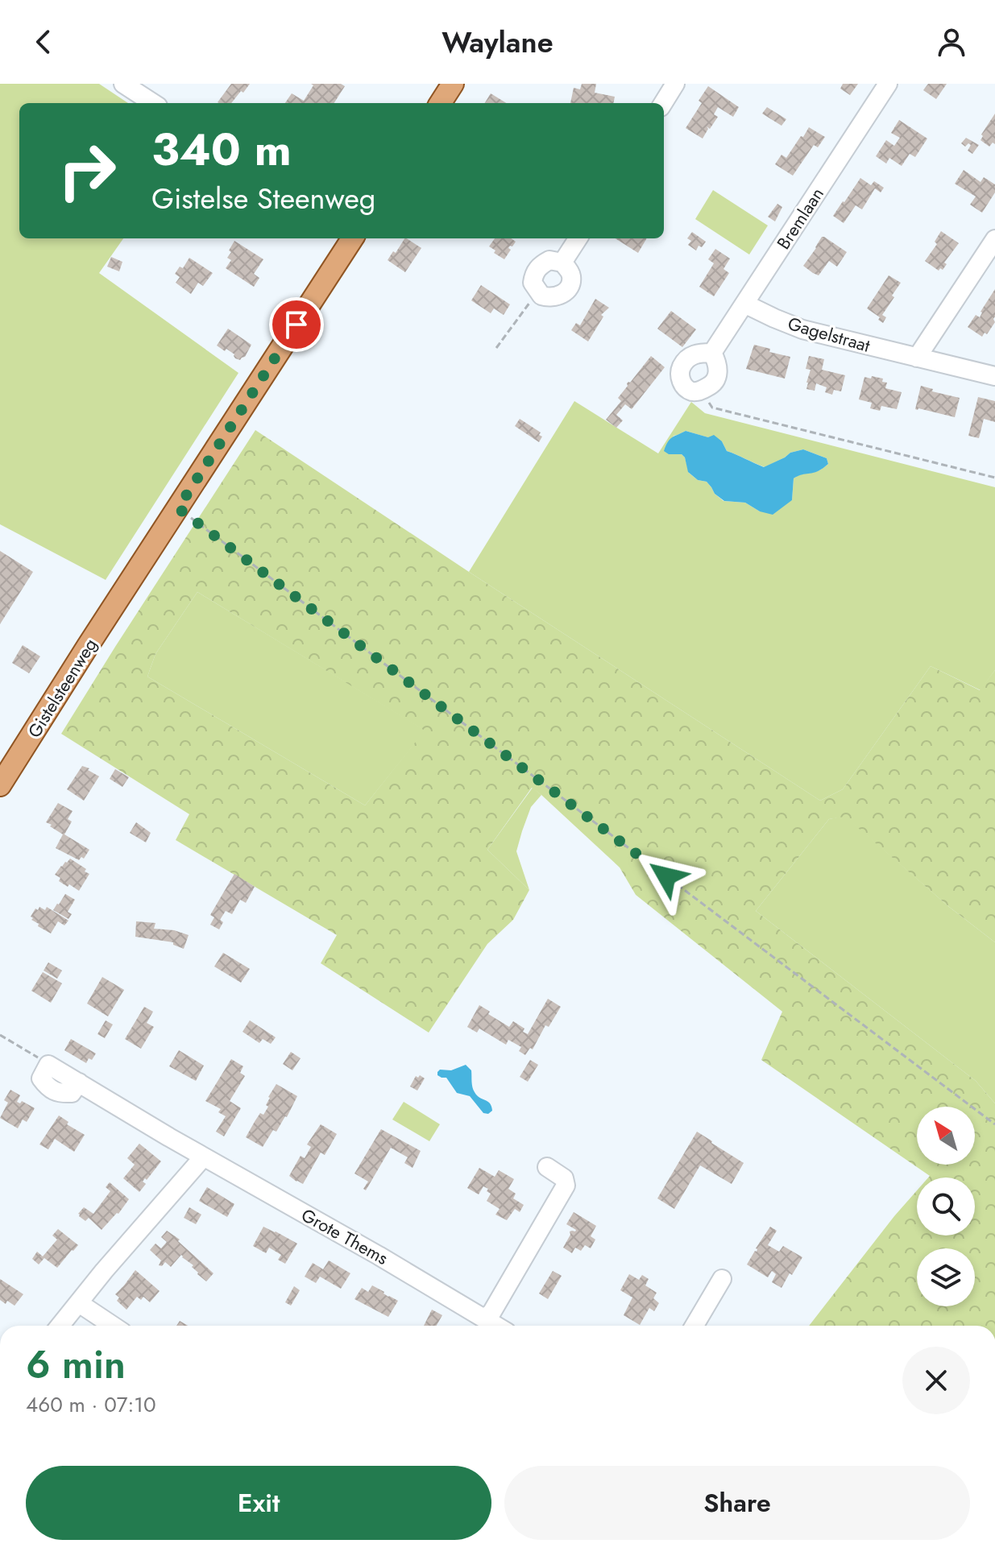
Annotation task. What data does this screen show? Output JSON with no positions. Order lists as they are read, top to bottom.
{
  "streets": {
    "main road": ["Gistelsteenweg"],
    "street": ["Bremlaan", "Gagelstraat", "Grote Thems"]
  },
  "crossings": [
    ["Bremlaan", "Gagelstraat"]
  ],
  "north": "top left",
  "page": {
    "header": "Waylane",
    "turn": ["340 m", "Gistelse Steenweg"],
    "heading": ["6 min", "460 m · 07:10"],
    "buttons": ["Exit", "Share"]
  }
}
